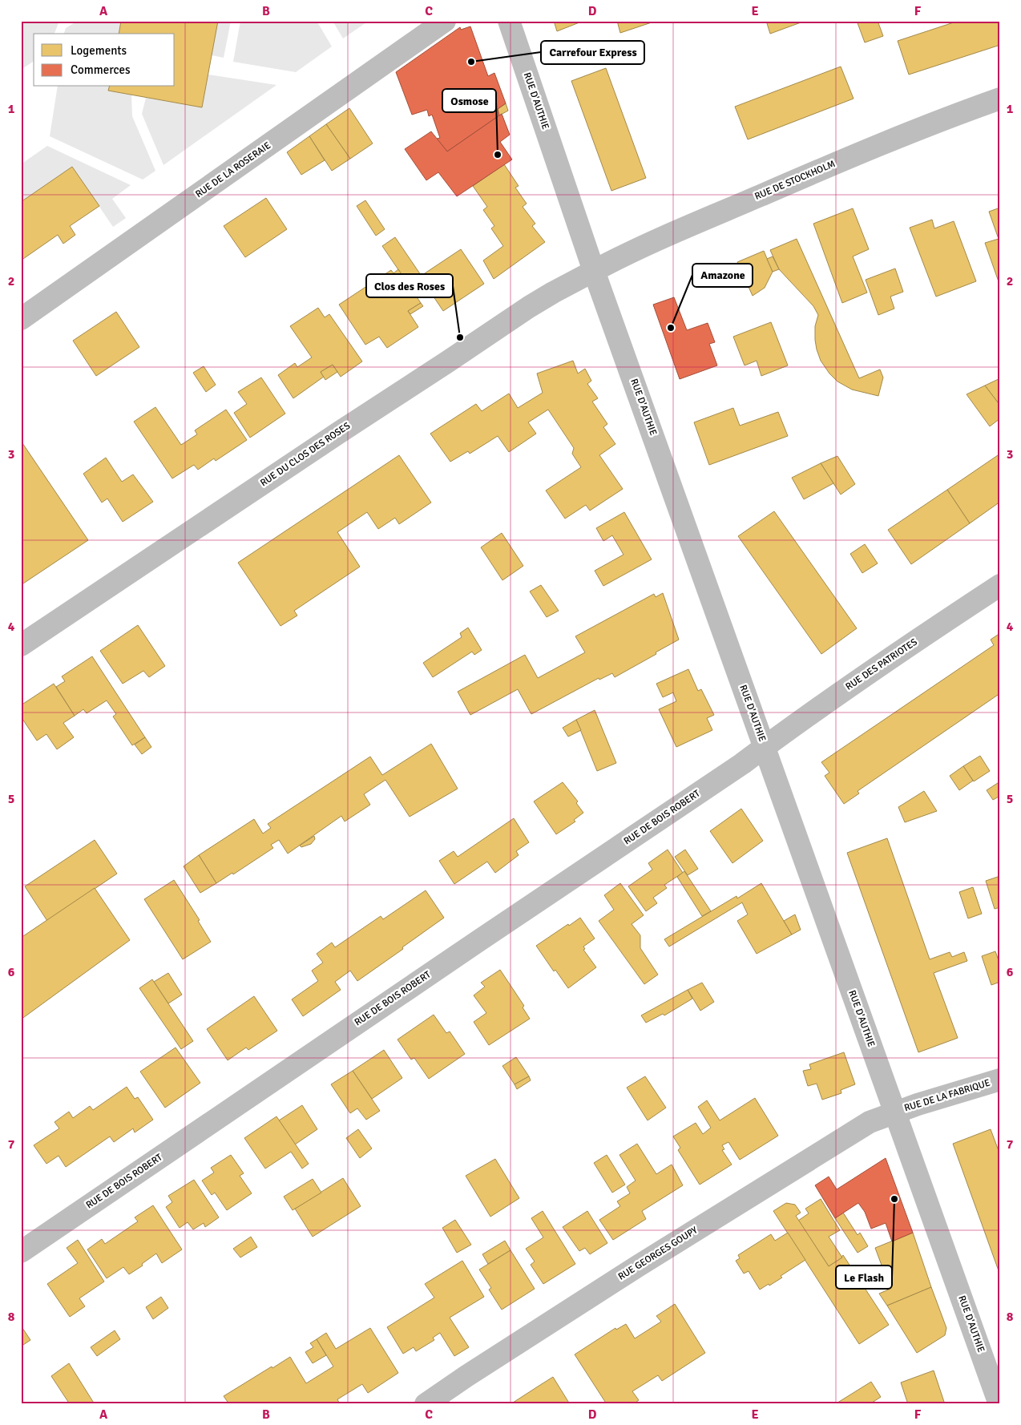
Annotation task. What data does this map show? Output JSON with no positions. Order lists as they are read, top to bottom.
{
  "streets": {
    "street": [
      "RUE D'AUTHIE",
      "RUE DE LA ROSERAIE",
      "RUE DE STOCKHOLM",
      "RUE DU CLOS DES ROSES",
      "RUE DES PATRIOTES",
      "RUE DE BOIS ROBERT",
      "RUE DE LA FABRIQUE",
      "RUE GEORGES GOUPY"
    ]
  },
  "crossings": [
    ["RUE D'AUTHIE", "RUE DE STOCKHOLM"],
    ["RUE D'AUTHIE", "RUE DU CLOS DES ROSES"],
    ["RUE D'AUTHIE", "RUE DES PATRIOTES"],
    ["RUE D'AUTHIE", "RUE DE BOIS ROBERT"],
    ["RUE D'AUTHIE", "RUE DE LA FABRIQUE"],
    ["RUE D'AUTHIE", "RUE GEORGES GOUPY"],
    ["RUE DE STOCKHOLM", "RUE DU CLOS DES ROSES"],
    ["RUE DES PATRIOTES", "RUE DE BOIS ROBERT"],
    ["RUE DE LA FABRIQUE", "RUE GEORGES GOUPY"]
  ],
  "places": [
    "Carrefour Express",
    "Osmose",
    "Amazone",
    "Clos des Roses",
    "Le Flash"
  ],
  "legend": ["Logements", "Commerces"],
  "grid": {
    "columns": [
      "A",
      "B",
      "C",
      "D",
      "E",
      "F"
    ],
    "rows": [
      "1",
      "2",
      "3",
      "4",
      "5",
      "6",
      "7",
      "8"
    ]
  }
}
